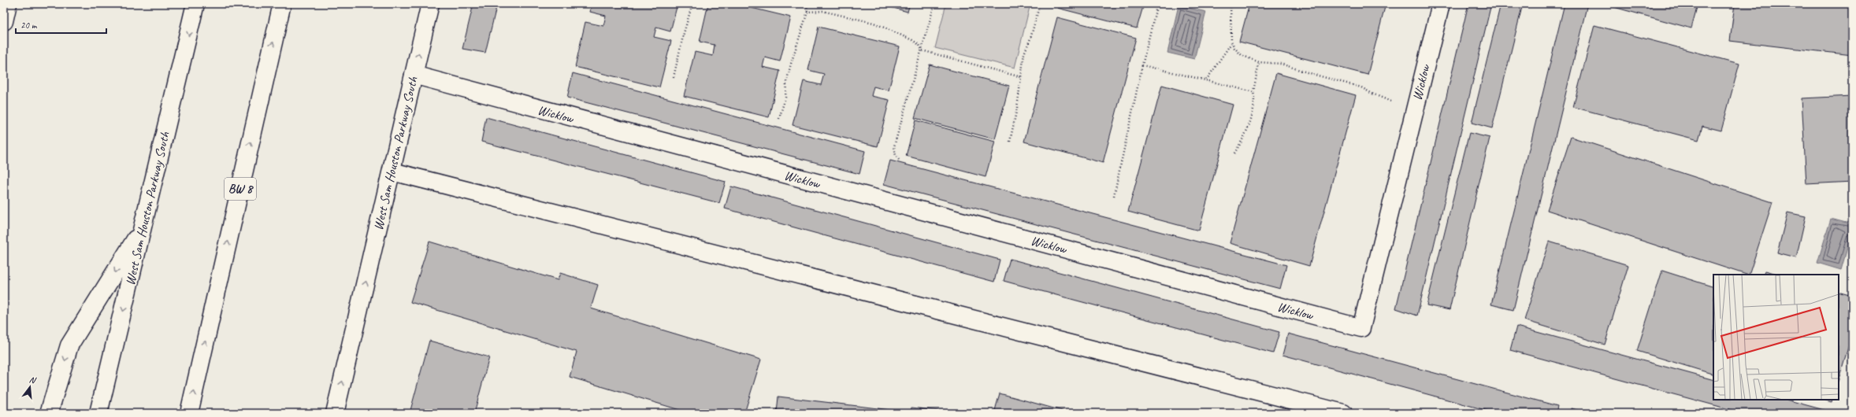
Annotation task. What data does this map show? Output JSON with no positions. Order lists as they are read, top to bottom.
{
  "streets": {
    "main road": ["Wicklow", "West Sam Houston Parkway South", "BW 8"]
  },
  "crossings": [
    ["Wicklow", "West Sam Houston Parkway South"]
  ],
  "scale_bar": "20 m",
  "north": "top"
}
